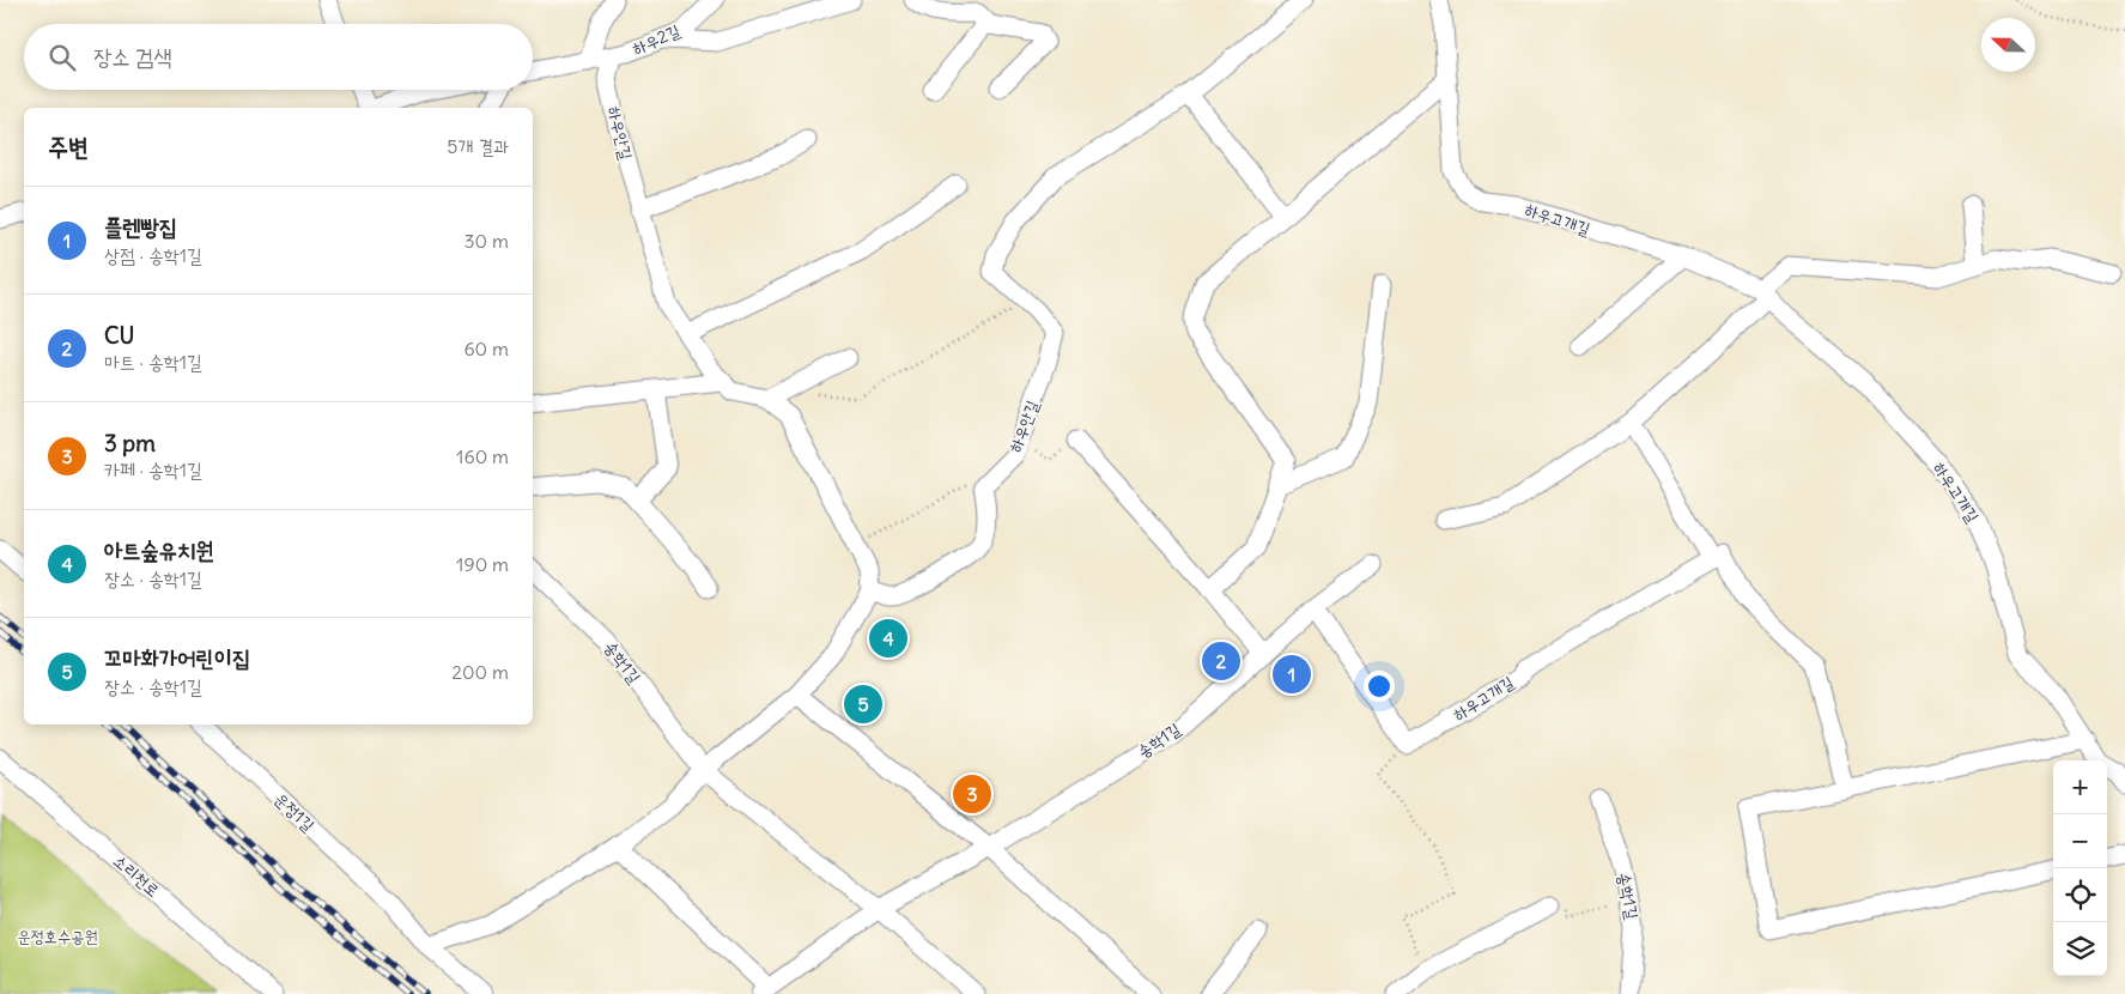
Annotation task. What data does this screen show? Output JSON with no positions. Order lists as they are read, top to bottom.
{
  "streets": {
    "street": [
      "하우2길",
      "하우안길",
      "하우고개길",
      "송학1길",
      "운정1길",
      "소리천로"
    ]
  },
  "crossings": [
    ["하우2길", "하우안길"]
  ],
  "parks": ["운정호수공원"],
  "north": "left",
  "page": {
    "search": "장소 검색",
    "heading": ["주변", "5개 결과"],
    "list": [
      {
        "mark": "1",
        "name": "플렌빵집",
        "note": "상점 · 송학1길",
        "value": "30 m"
      },
      {
        "mark": "2",
        "name": "CU",
        "note": "마트 · 송학1길",
        "value": "60 m"
      },
      {
        "mark": "3",
        "name": "3 pm",
        "note": "카페 · 송학1길",
        "value": "160 m"
      },
      {
        "mark": "4",
        "name": "아트숲유치원",
        "note": "장소 · 송학1길",
        "value": "190 m"
      },
      {
        "mark": "5",
        "name": "꼬마화가어린이집",
        "note": "장소 · 송학1길",
        "value": "200 m"
      }
    ],
    "pins": [
      "4",
      "2",
      "1",
      "5",
      "3"
    ],
    "map_buttons": ["+", "−"]
  }
}
